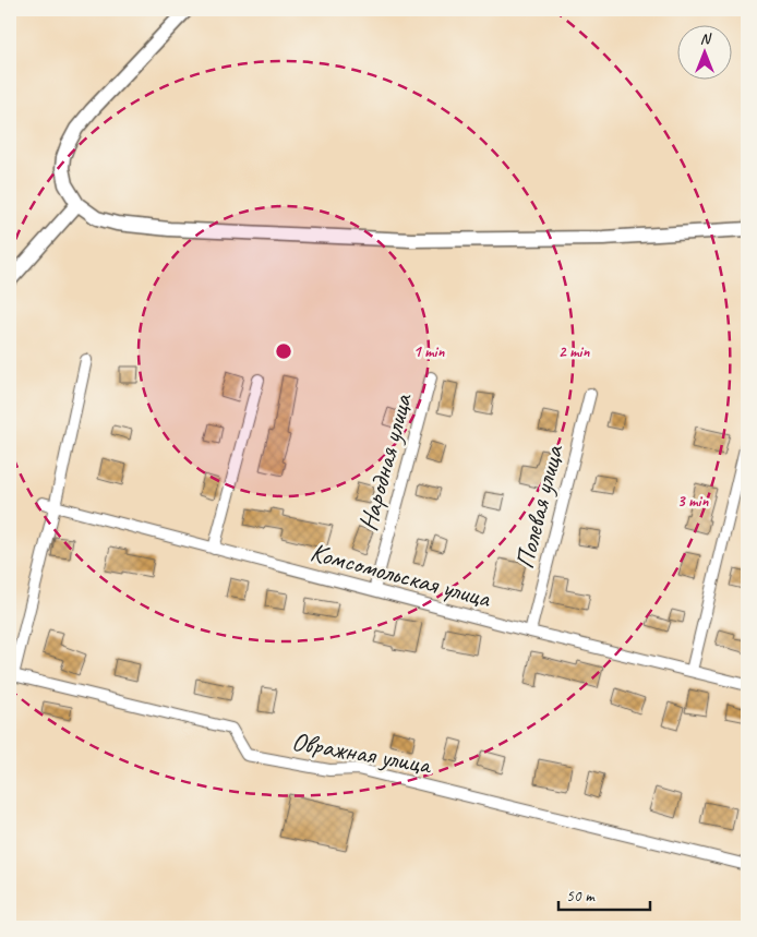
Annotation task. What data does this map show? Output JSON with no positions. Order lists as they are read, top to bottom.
{
  "streets": {
    "street": [
      "Народная улица",
      "Полевая улица",
      "Комсомольская улица",
      "Овражная улица"
    ]
  },
  "crossings": [
    ["Народная улица", "Комсомольская улица"],
    ["Полевая улица", "Комсомольская улица"],
    ["Комсомольская улица", "Овражная улица"]
  ],
  "scale_bar": "50 m",
  "north": "top",
  "rings": ["1 min", "2 min", "3 min"]
}
